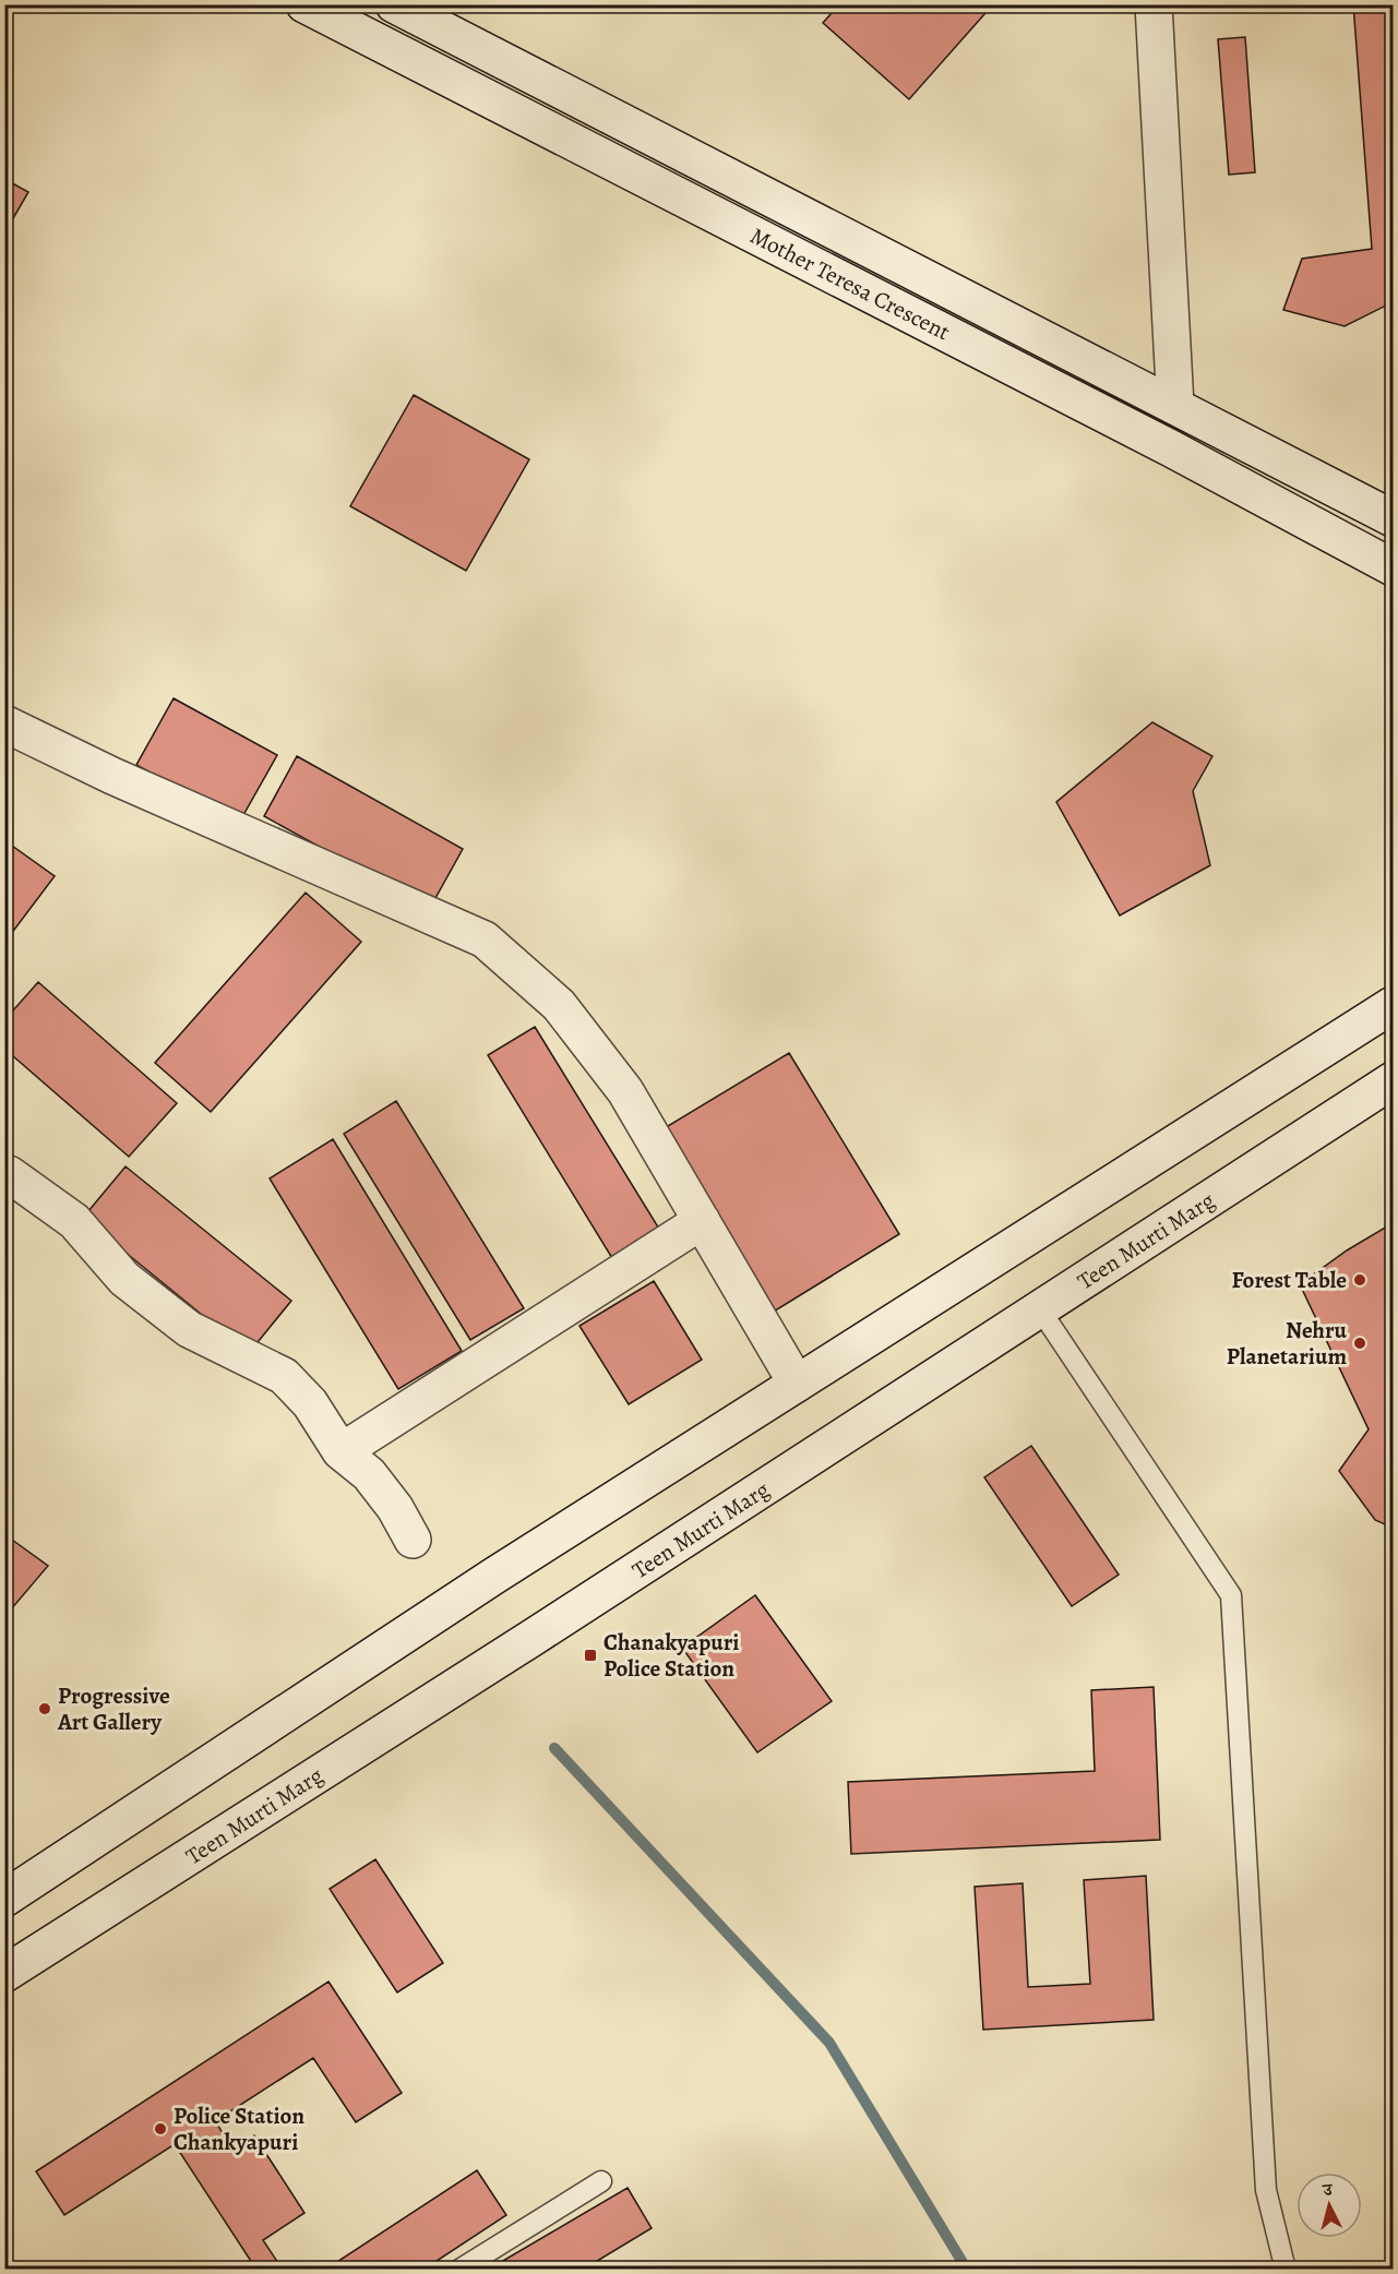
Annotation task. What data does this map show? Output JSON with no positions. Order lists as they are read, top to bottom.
{
  "streets": {
    "main road": ["Mother Teresa Crescent", "Teen Murti Marg"]
  },
  "places": {
    "other": [
      "Forest Table",
      "Nehru Planetarium",
      "Progressive Art Gallery",
      "Police Station Chankyapuri"
    ],
    "transit": ["Chanakyapuri Police Station"]
  },
  "north": "top"
}
